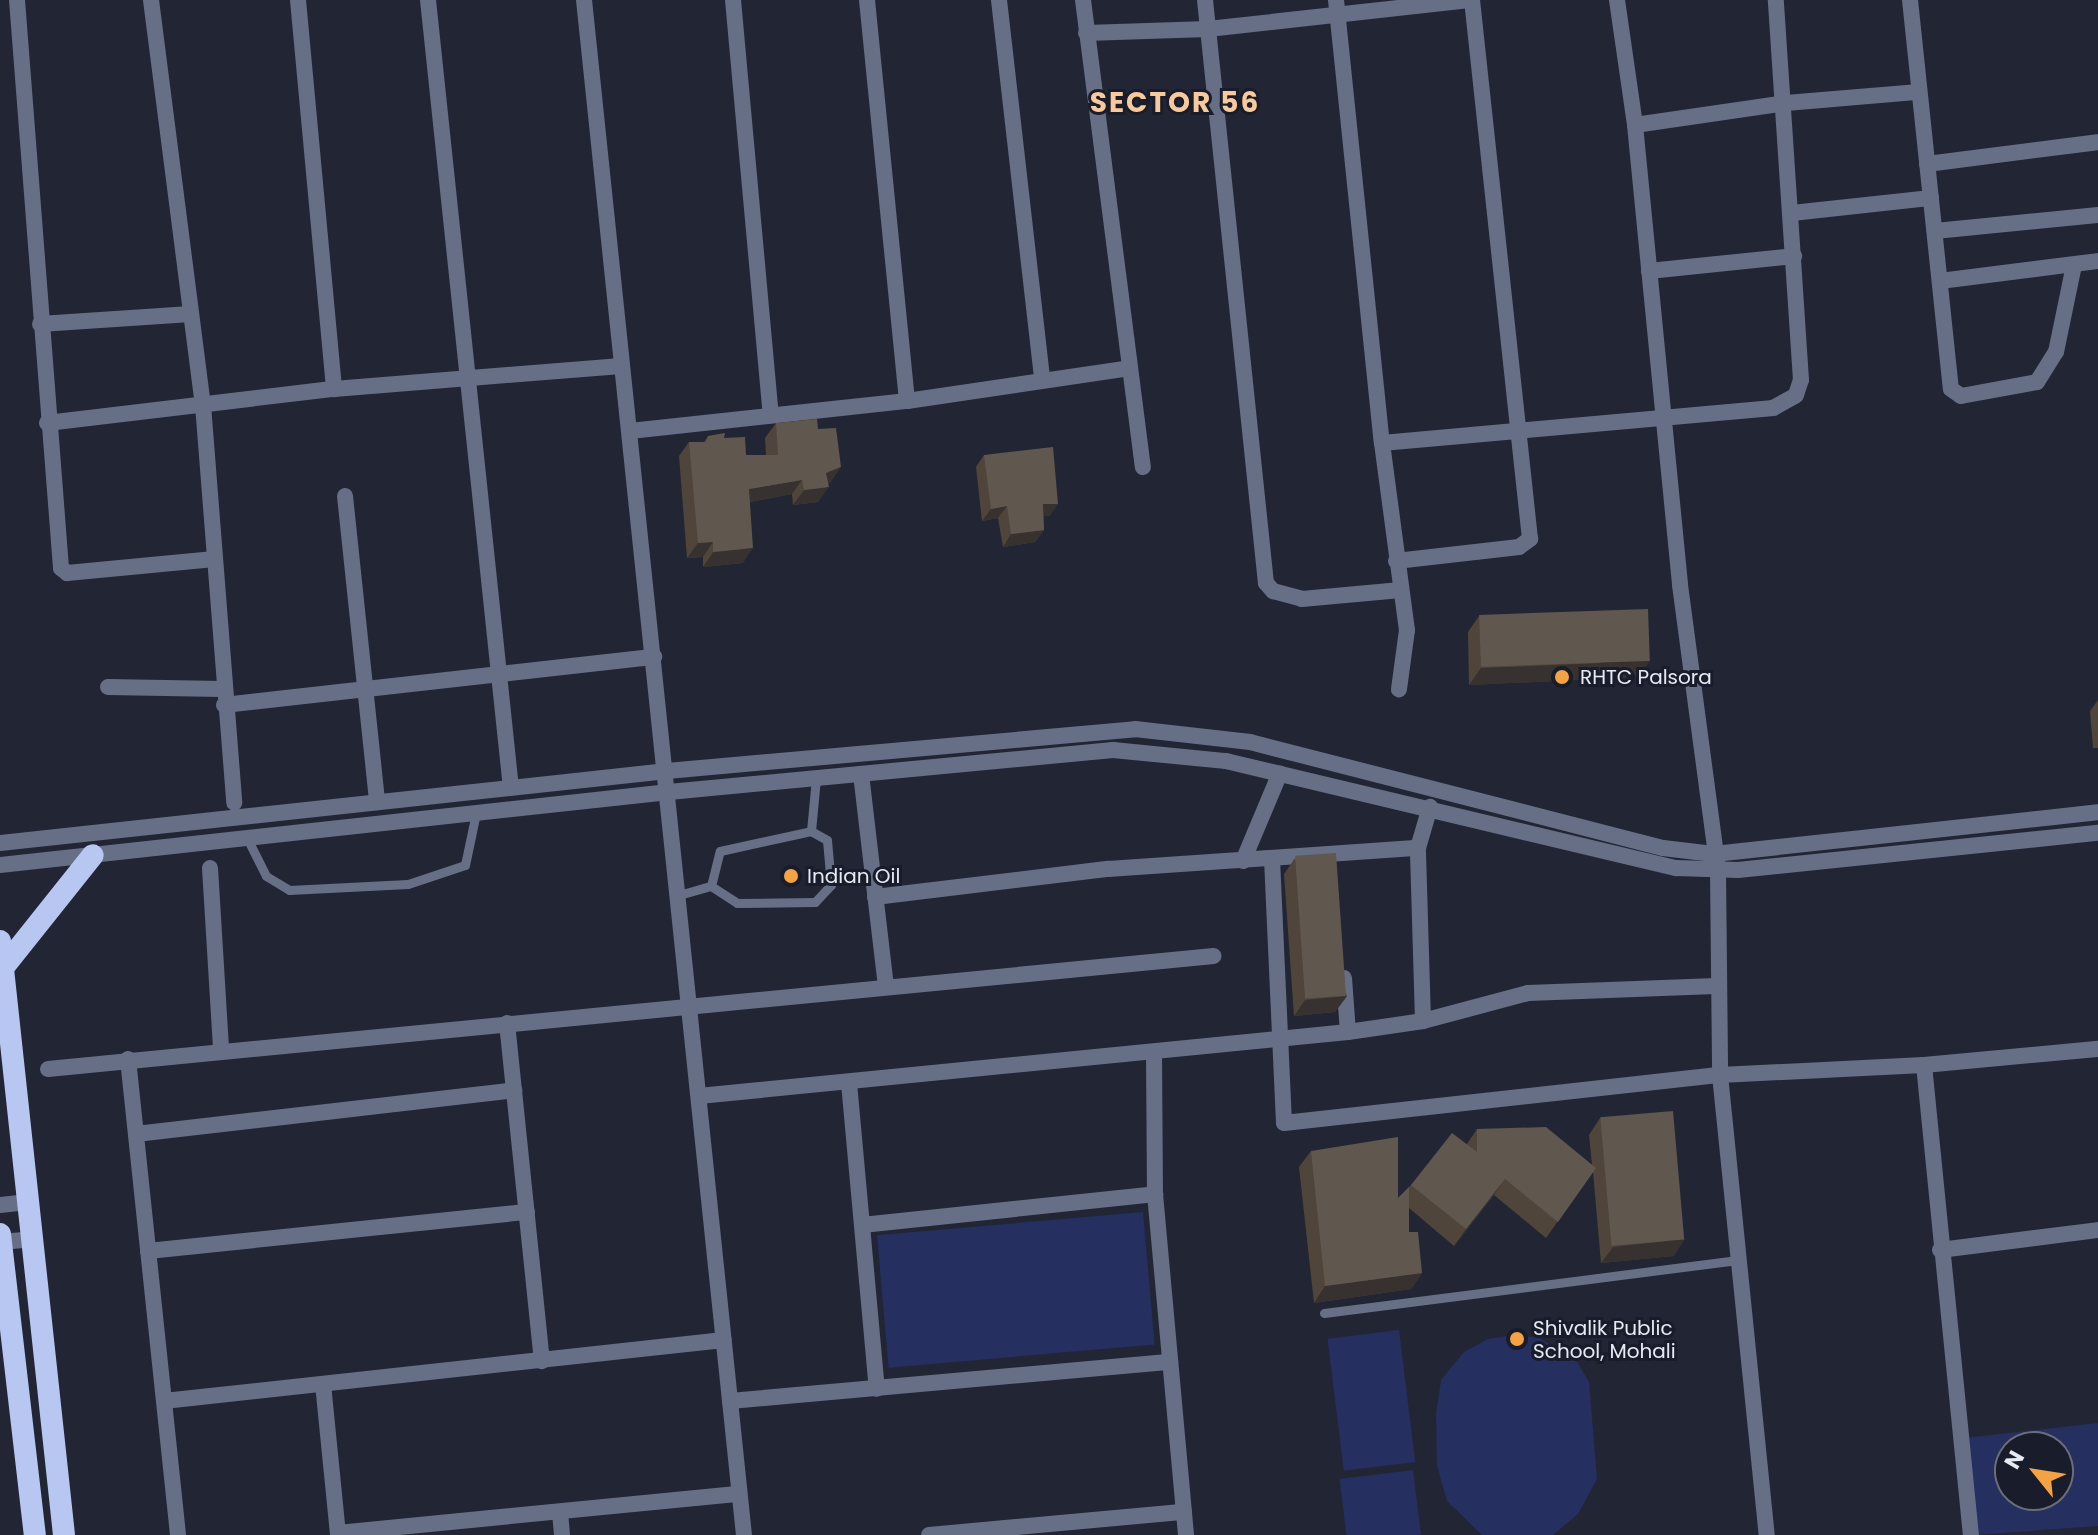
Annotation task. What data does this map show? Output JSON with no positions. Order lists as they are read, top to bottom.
{
  "districts": ["SECTOR 56"],
  "places": ["RHTC Palsora", "Indian Oil", "Shivalik Public School, Mohali"],
  "north": "top left"
}
